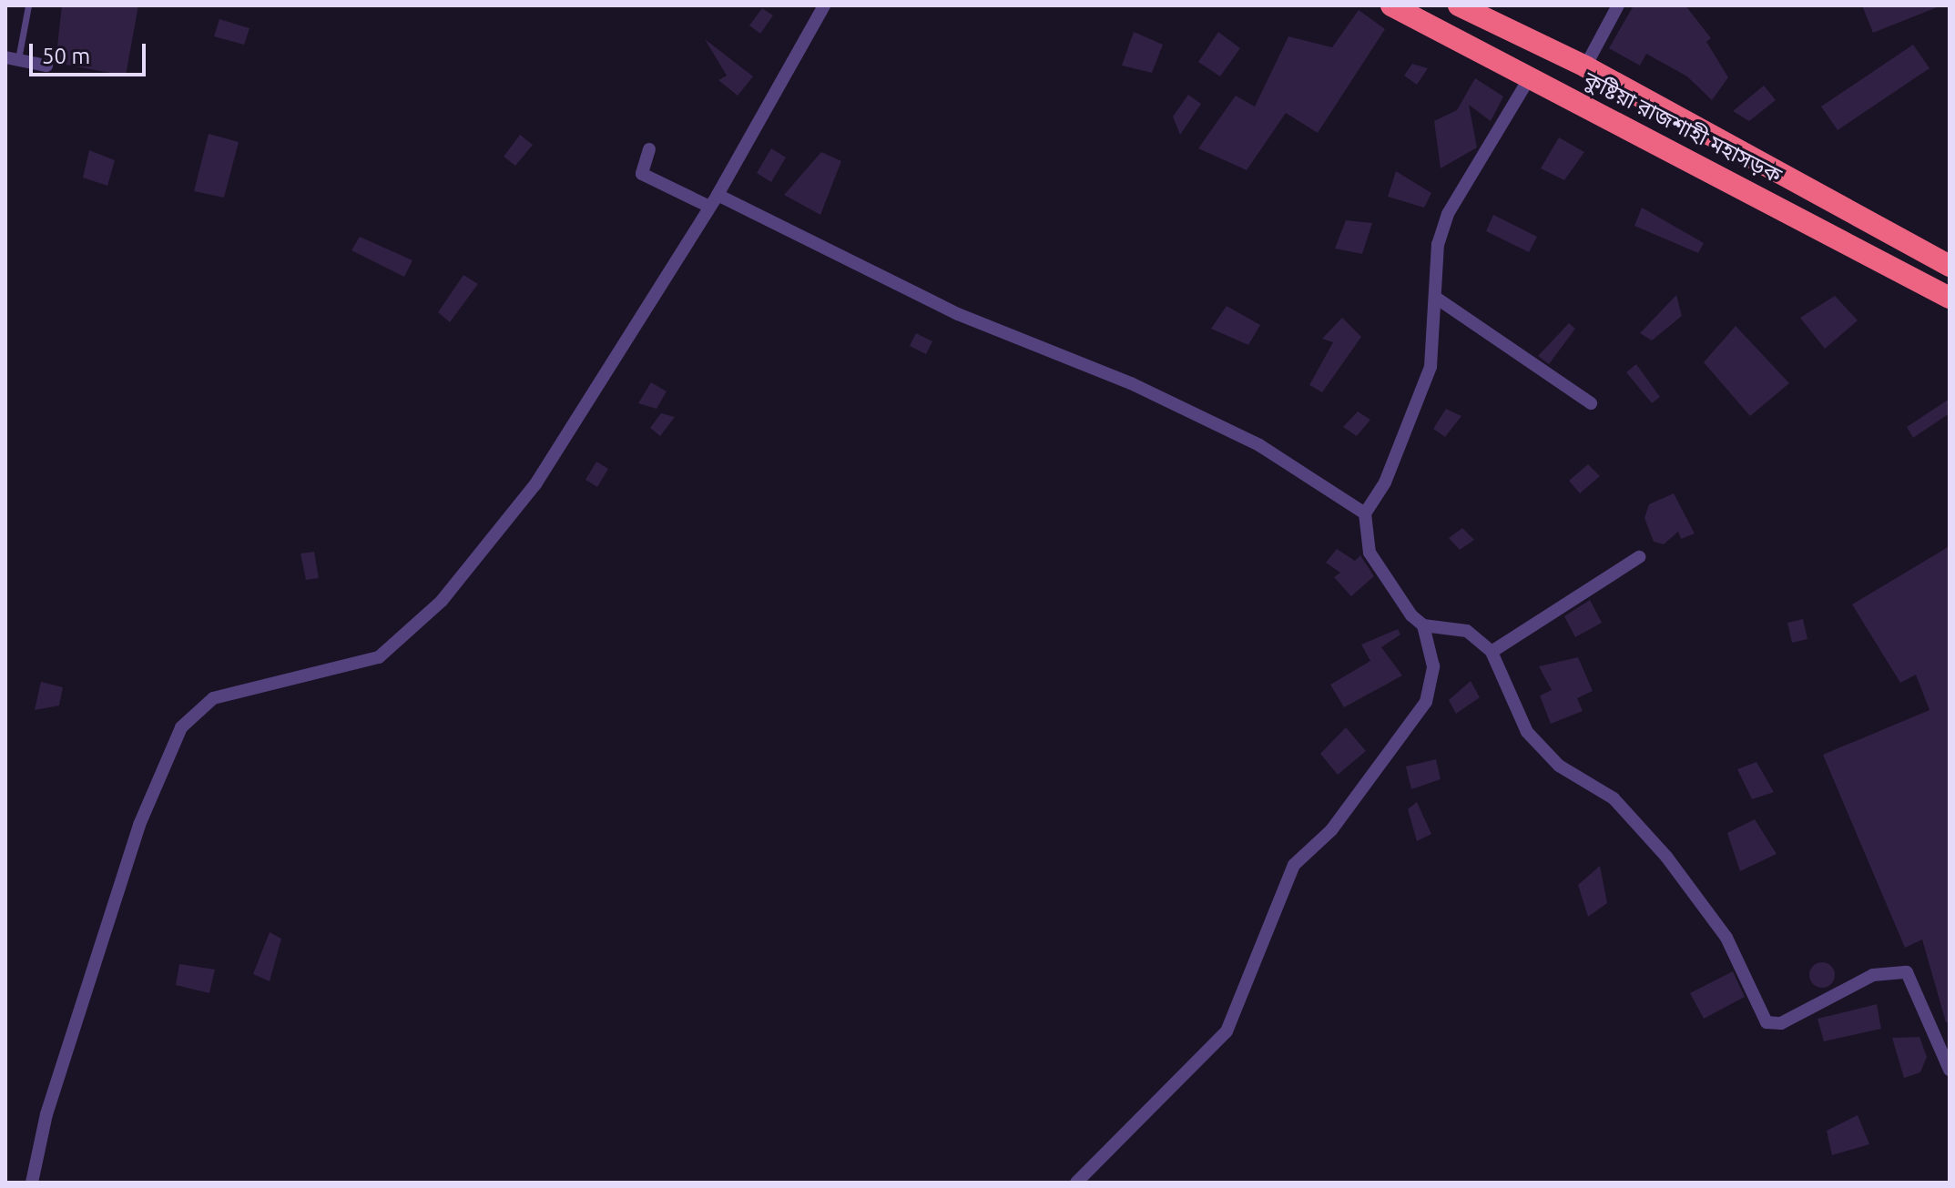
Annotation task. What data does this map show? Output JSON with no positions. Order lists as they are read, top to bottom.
{
  "streets": {
    "highway": ["কুষ্টিয়া রাজশাহী মহাসড়ক"]
  },
  "scale_bar": "50 m"
}
